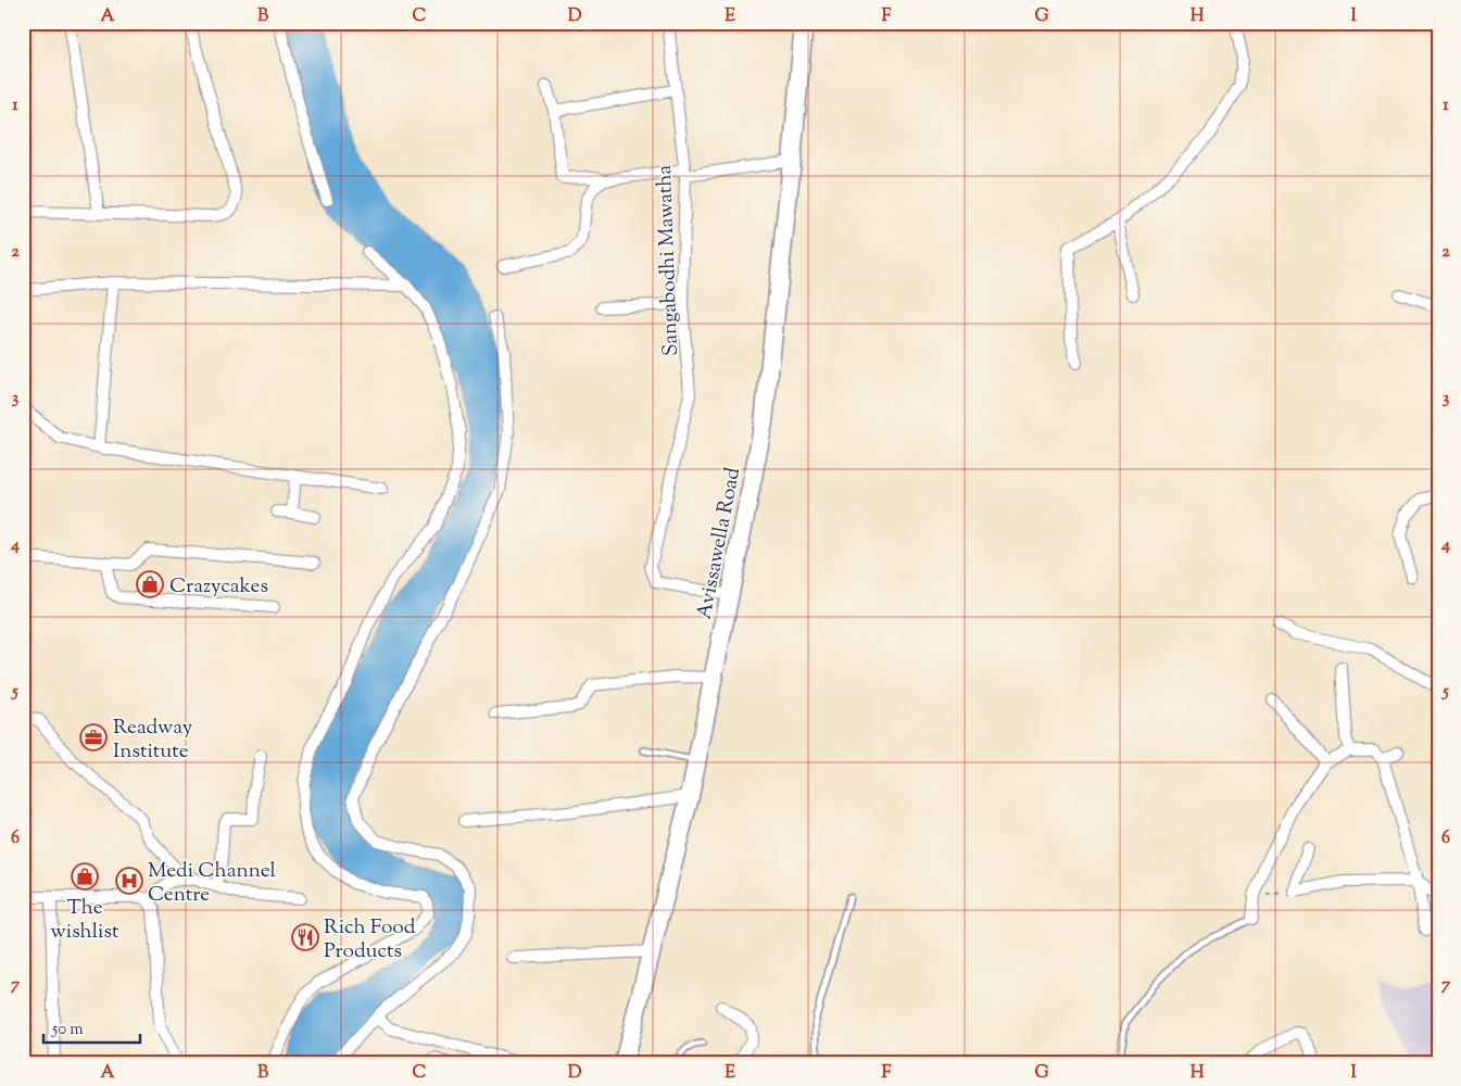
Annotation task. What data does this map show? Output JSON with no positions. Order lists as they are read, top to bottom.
{
  "streets": {
    "main road": ["Avissawella Road"],
    "street": ["Sangabodhi Mawatha"]
  },
  "crossings": [
    ["Sangabodhi Mawatha", "Avissawella Road"]
  ],
  "places": {
    "shop": ["Crazycakes", "The wishlist"],
    "office": ["Readway Institute"],
    "hospital": ["Medi Channel Centre"],
    "restaurant": ["Rich Food Products"]
  },
  "scale_bar": "50 m",
  "grid": {
    "columns": [
      "A",
      "B",
      "C",
      "D",
      "E",
      "F",
      "G",
      "H",
      "I"
    ],
    "rows": [
      "1",
      "2",
      "3",
      "4",
      "5",
      "6",
      "7"
    ]
  }
}
